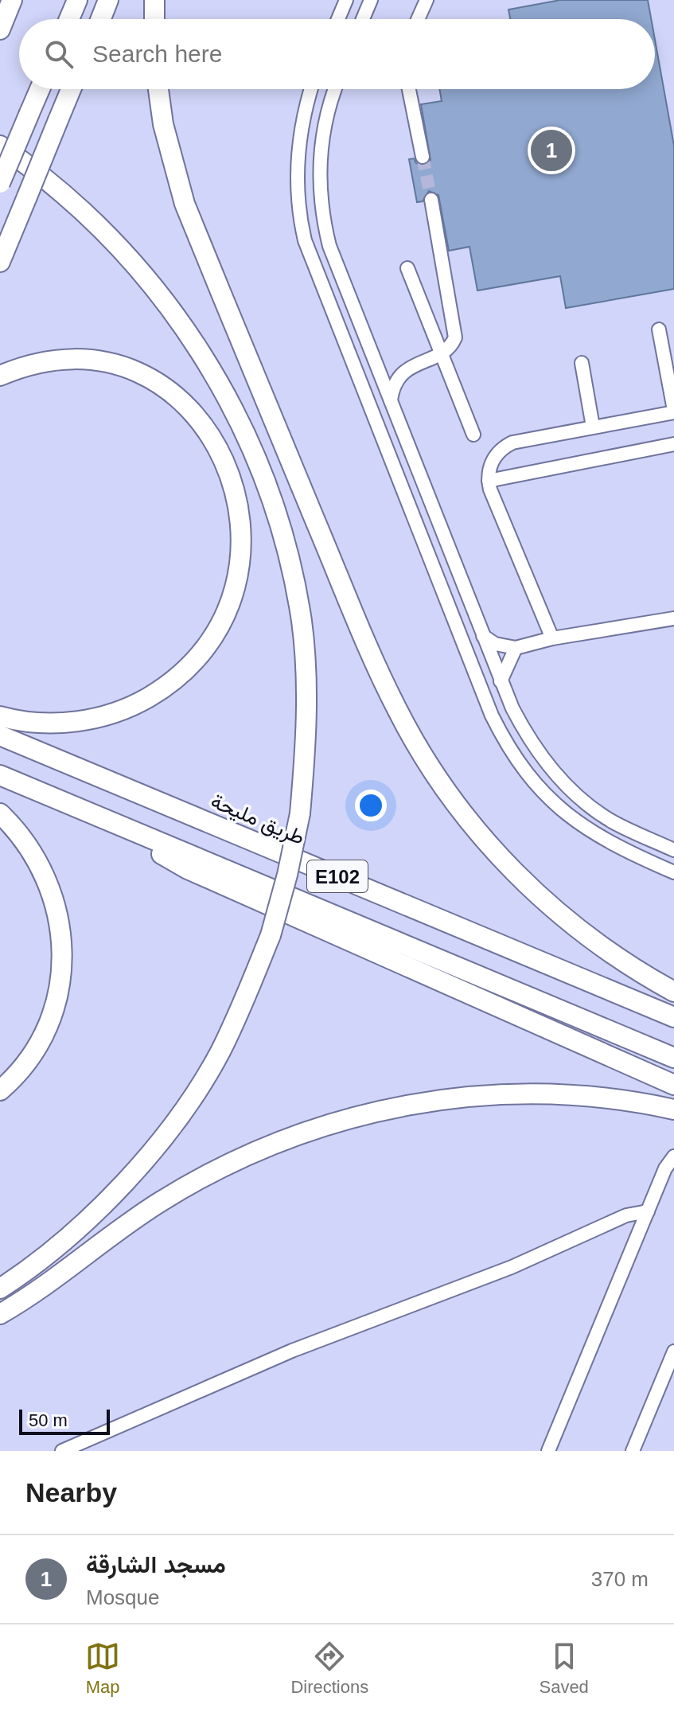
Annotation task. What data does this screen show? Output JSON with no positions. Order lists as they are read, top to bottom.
{
  "streets": {
    "highway": ["طريق مليحة", "E102"]
  },
  "scale_bar": "50 m",
  "page": {
    "search": "Search here",
    "pins": "1",
    "scale": "50 m",
    "heading": "Nearby",
    "list": [
      {
        "mark": "1",
        "name": "مسجد الشارقة",
        "note": "Mosque",
        "value": "370 m"
      }
    ],
    "nav": ["Map", "Directions", "Saved"]
  }
}
